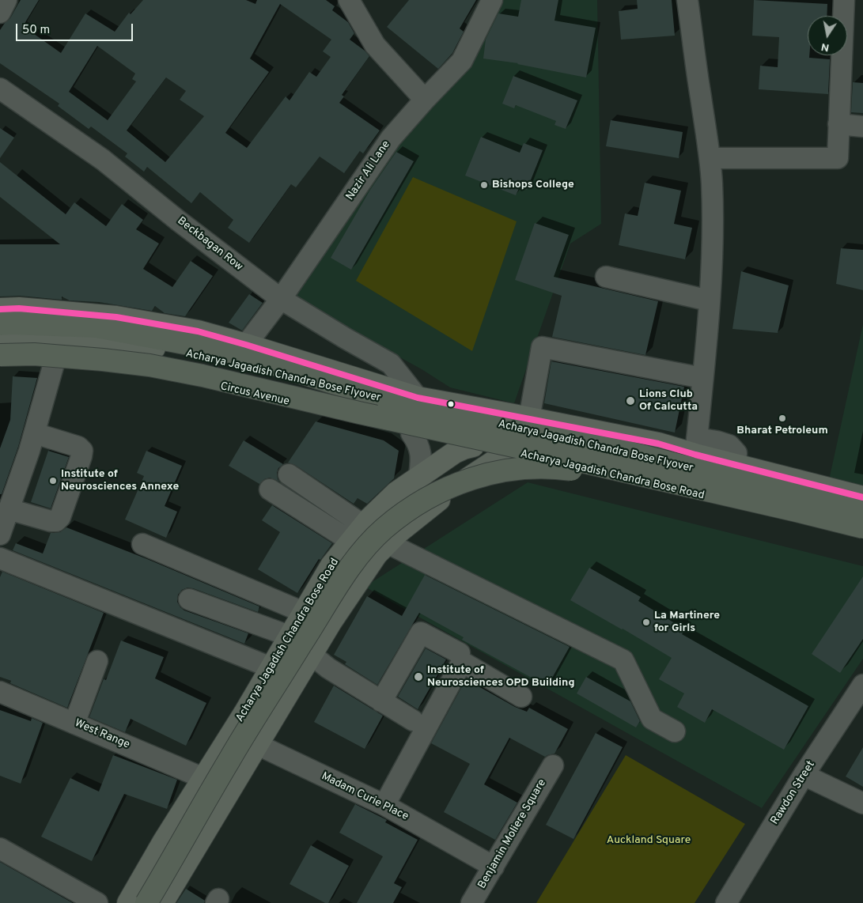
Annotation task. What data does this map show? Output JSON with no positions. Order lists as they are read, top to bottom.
{
  "streets": {
    "highway": ["Acharya Jagadish Chandra Bose Flyover"],
    "main road": ["Circus Avenue", "Acharya Jagadish Chandra Bose Road"],
    "street": [
      "Nazir Ali Lane",
      "Beckbagan Row",
      "West Range",
      "Rawdon Street",
      "Madam Curie Place",
      "Benjamin Moliere Square"
    ]
  },
  "crossings": [
    ["Nazir Ali Lane", "Beckbagan Row"],
    ["Circus Avenue", "Acharya Jagadish Chandra Bose Road"],
    ["Acharya Jagadish Chandra Bose Road", "West Range"],
    ["Acharya Jagadish Chandra Bose Road", "Madam Curie Place"],
    ["Madam Curie Place", "Benjamin Moliere Square"]
  ],
  "parks": ["Auckland Square"],
  "places": [
    "Bishops College",
    "Lions Club Of Calcutta",
    "Bharat Petroleum",
    "Institute of Neurosciences Annexe",
    "La Martinere for Girls",
    "Institute of Neurosciences OPD Building"
  ],
  "scale_bar": "50 m",
  "north": "bottom"
}
